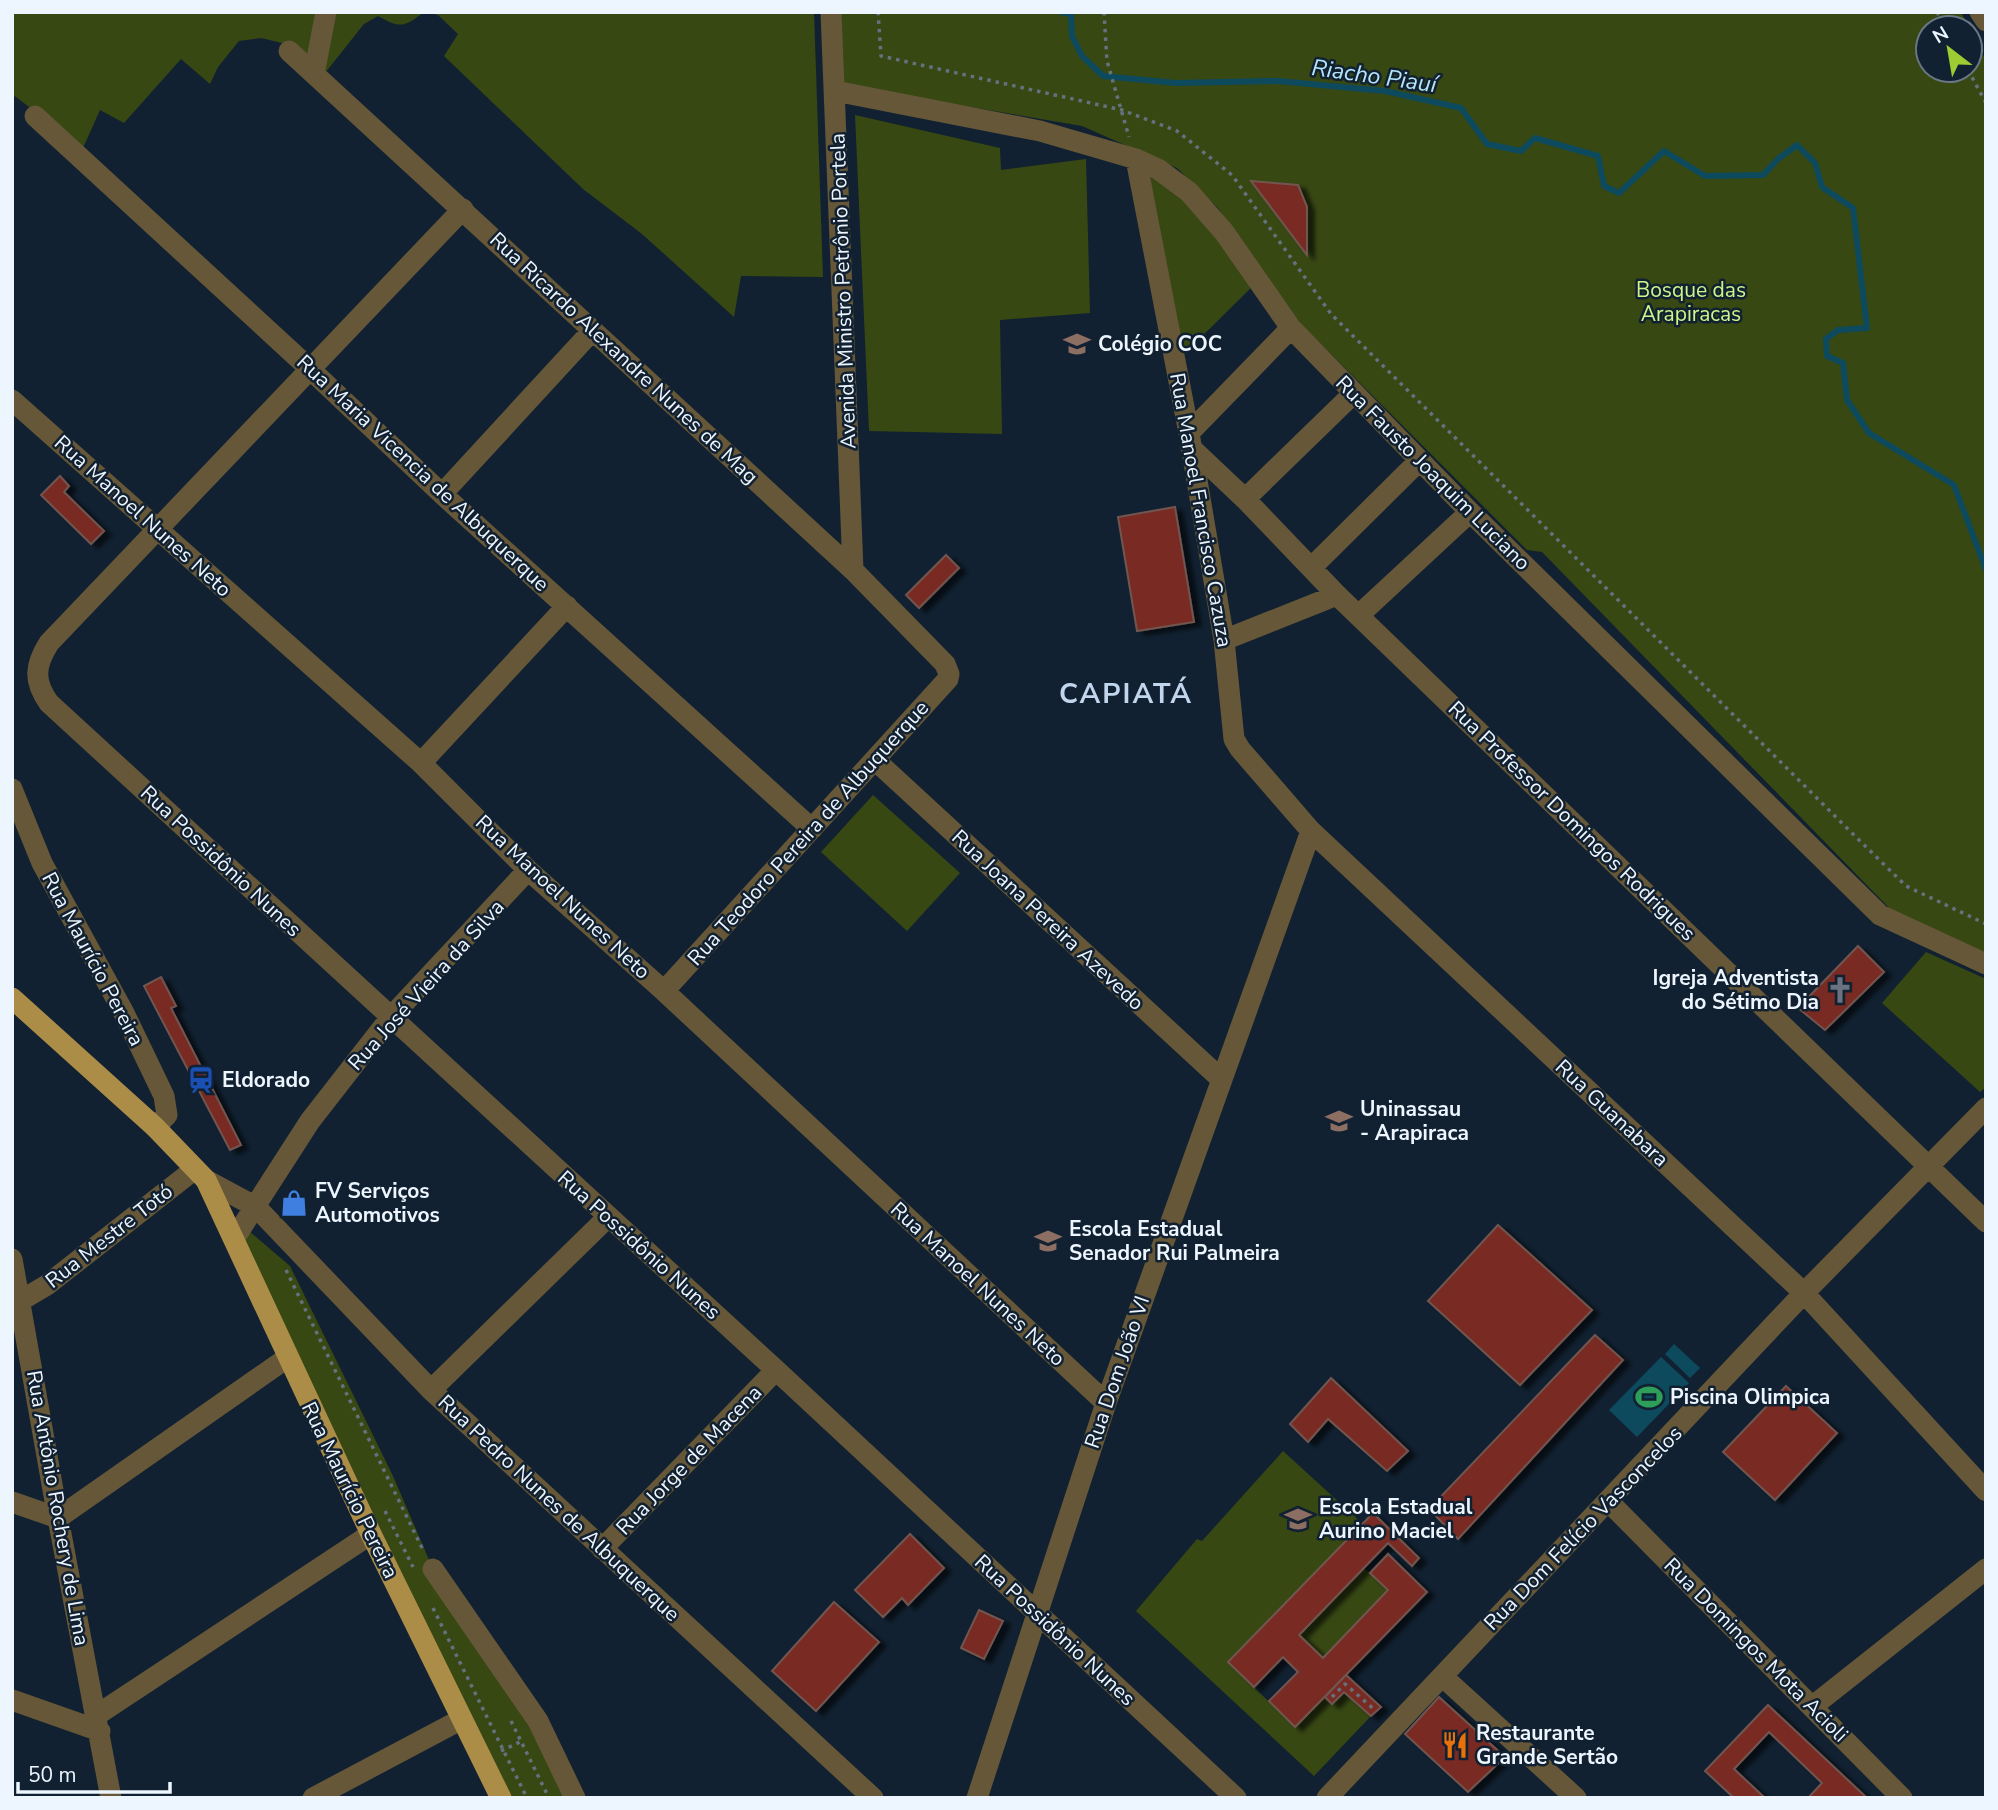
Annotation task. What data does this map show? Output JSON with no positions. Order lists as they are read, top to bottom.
{
  "streets": {
    "main road": ["Rua Maurício Pereira"],
    "street": [
      "Avenida Ministro Petrônio Portela",
      "Rua Ricardo Alexandre Nunes de Mag",
      "Rua Maria Vicencia de Albuquerque",
      "Rua Fausto Joaquim Luciano",
      "Rua Manoel Francisco Cazuza",
      "Rua Manoel Nunes Neto",
      "Rua Professor Domingos Rodrigues",
      "Rua Teodoro Pereira de Albuquerque",
      "Rua Possidônio Nunes",
      "Rua Joana Pereira Azevedo",
      "Rua José Vieira da Silva",
      "Rua Guanabara",
      "Rua Mestre Totó",
      "Rua Dom João VI",
      "Rua Jorge de Macena",
      "Rua Antônio Rochery de Lima",
      "Rua Pedro Nunes de Albuquerque",
      "Rua Dom Felício Vasconcelos",
      "Rua Domingos Mota Acioli"
    ]
  },
  "crossings": [
    ["Avenida Ministro Petrônio Portela", "Rua Ricardo Alexandre Nunes de Mag"],
    ["Avenida Ministro Petrônio Portela", "Rua Fausto Joaquim Luciano"],
    ["Rua Ricardo Alexandre Nunes de Mag", "Rua Teodoro Pereira de Albuquerque"],
    ["Rua Maria Vicencia de Albuquerque", "Rua Teodoro Pereira de Albuquerque"],
    ["Rua Fausto Joaquim Luciano", "Rua Manoel Francisco Cazuza"],
    ["Rua Manoel Francisco Cazuza", "Rua Professor Domingos Rodrigues"],
    ["Rua Manoel Francisco Cazuza", "Rua Guanabara"],
    ["Rua Manoel Nunes Neto", "Rua Teodoro Pereira de Albuquerque"],
    ["Rua Manoel Nunes Neto", "Rua Possidônio Nunes"],
    ["Rua Manoel Nunes Neto", "Rua José Vieira da Silva"],
    ["Rua Manoel Nunes Neto", "Rua Dom João VI"],
    ["Rua Professor Domingos Rodrigues", "Rua Dom Felício Vasconcelos"],
    ["Rua Teodoro Pereira de Albuquerque", "Rua Joana Pereira Azevedo"],
    ["Rua Possidônio Nunes", "Rua José Vieira da Silva"],
    ["Rua Possidônio Nunes", "Rua Dom João VI"],
    ["Rua Possidônio Nunes", "Rua Jorge de Macena"],
    ["Rua Joana Pereira Azevedo", "Rua Dom João VI"],
    ["Rua Maurício Pereira", "Rua José Vieira da Silva"],
    ["Rua Maurício Pereira", "Rua Mestre Totó"],
    ["Rua Maurício Pereira", "Rua Pedro Nunes de Albuquerque"],
    ["Rua José Vieira da Silva", "Rua Pedro Nunes de Albuquerque"],
    ["Rua Guanabara", "Rua Dom João VI"],
    ["Rua Guanabara", "Rua Dom Felício Vasconcelos"],
    ["Rua Mestre Totó", "Rua Antônio Rochery de Lima"],
    ["Rua Mestre Totó", "Rua Pedro Nunes de Albuquerque"],
    ["Rua Jorge de Macena", "Rua Pedro Nunes de Albuquerque"],
    ["Rua Dom Felício Vasconcelos", "Rua Domingos Mota Acioli"]
  ],
  "districts": ["CAPIATÁ"],
  "water": ["Riacho Piauí"],
  "parks": ["Bosque das Arapiracas"],
  "places": {
    "school or university": [
      "Colégio COC",
      "Uninassau - Arapiraca",
      "Escola Estadual Senador Rui Palmeira",
      "Escola Estadual Aurino Maciel"
    ],
    "church": ["Igreja Adventista do Sétimo Dia"],
    "station": ["Eldorado"],
    "shop": ["FV Serviços Automotivos"],
    "sports": ["Piscina Olimpica"],
    "restaurant": ["Restaurante Grande Sertão"]
  },
  "scale_bar": "50 m",
  "north": "top left"
}
